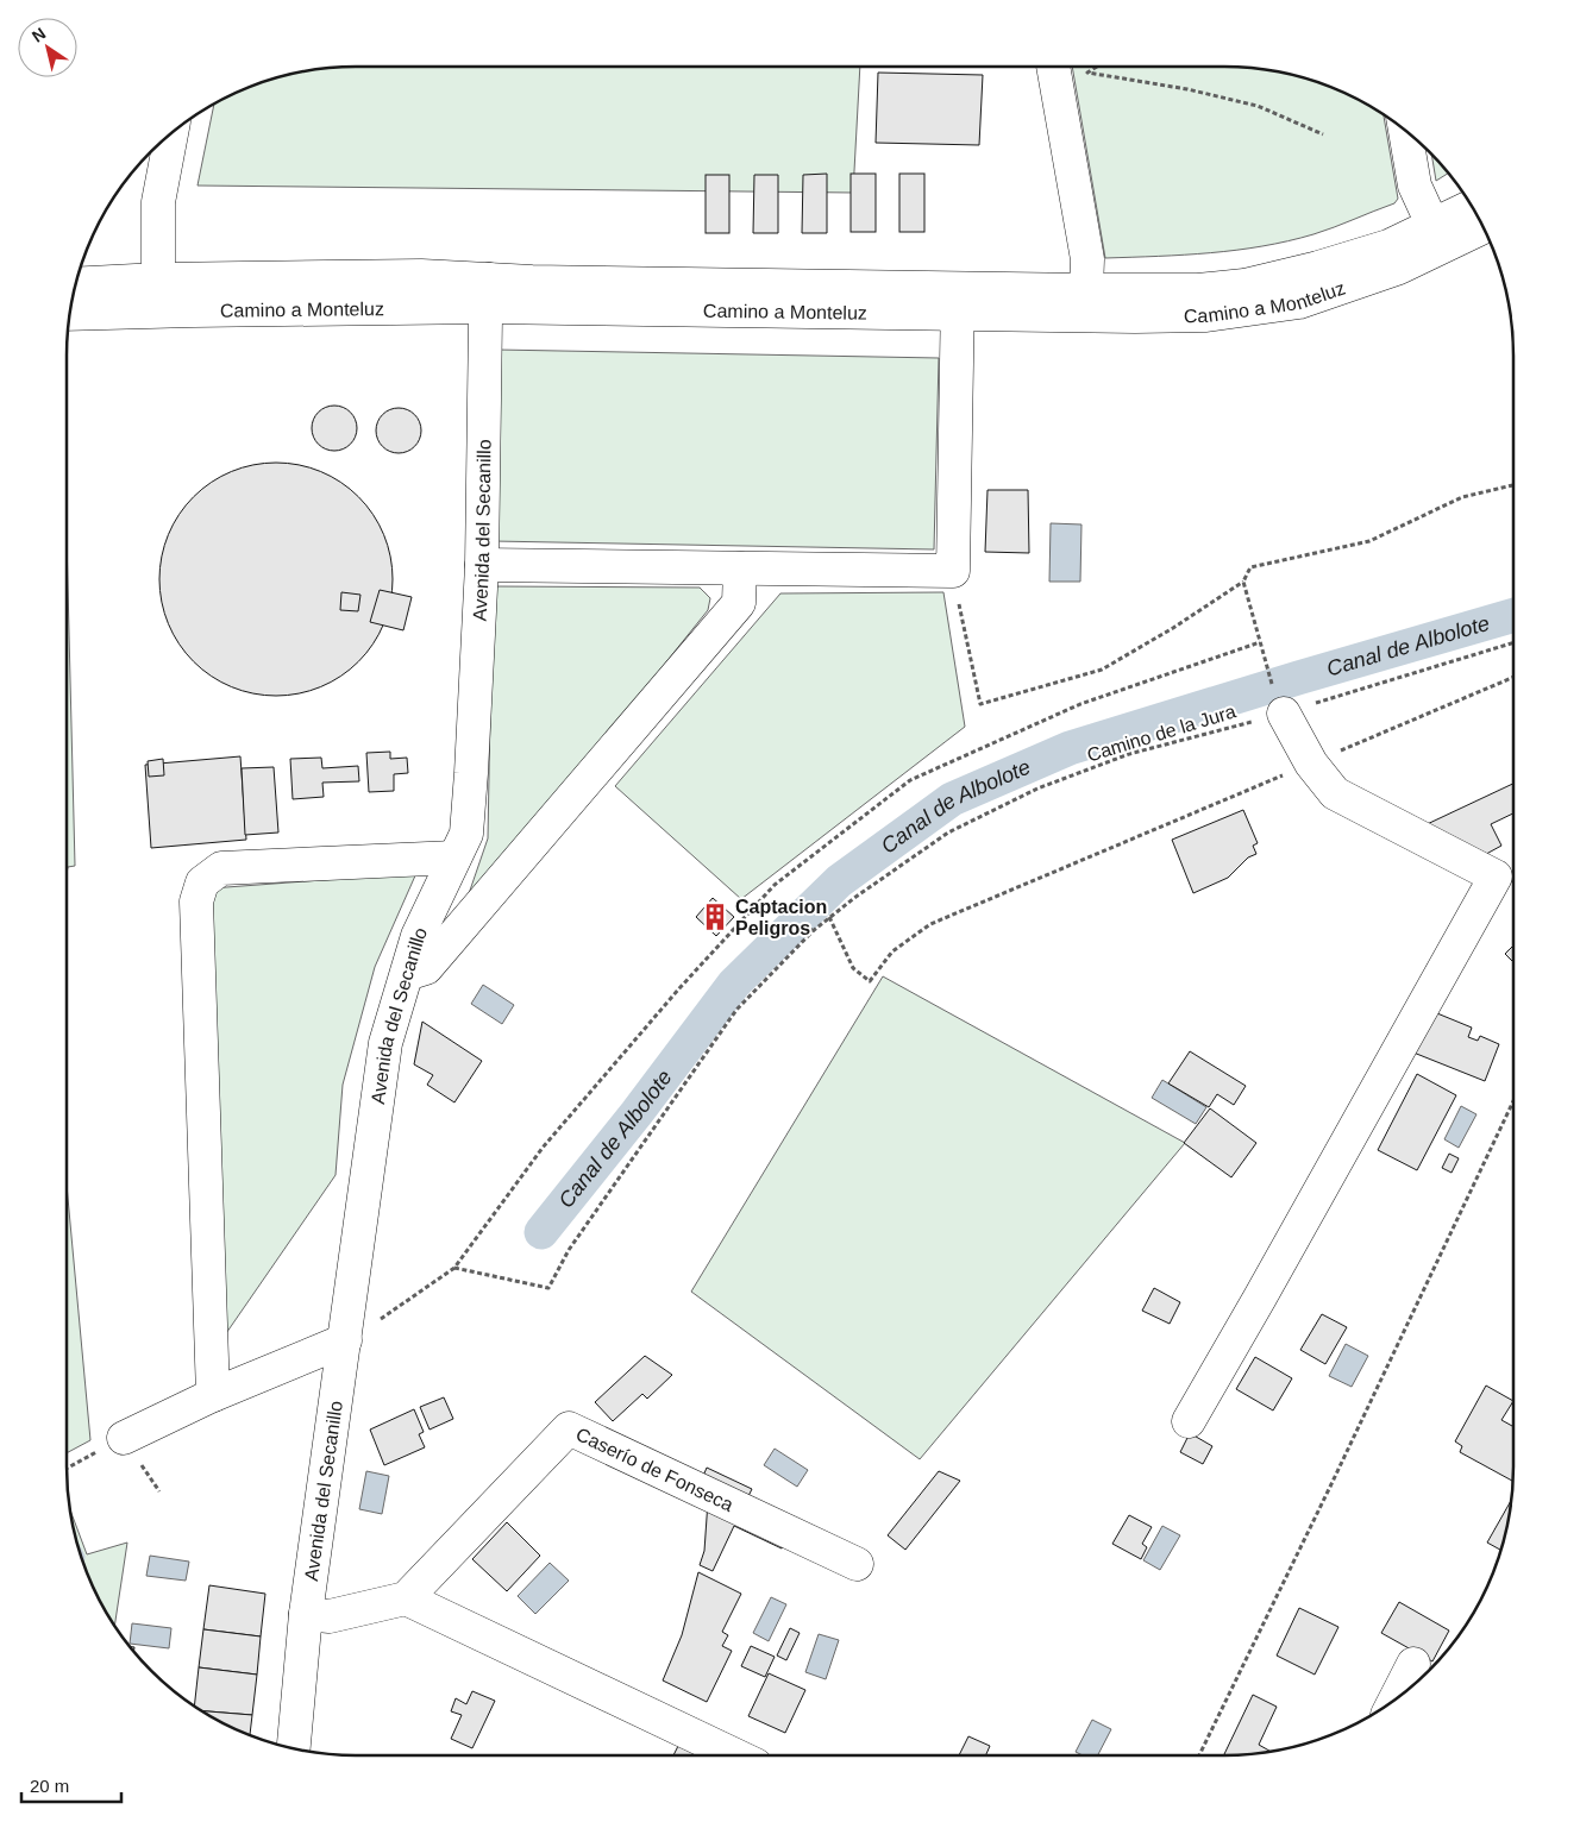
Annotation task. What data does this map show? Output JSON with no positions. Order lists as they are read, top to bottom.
{
  "streets": {
    "street": ["Camino a Monteluz", "Avenida del Secanillo", "Caserío de Fonseca"],
    "path": ["Camino de la Jura"]
  },
  "crossings": [
    ["Camino a Monteluz", "Avenida del Secanillo"]
  ],
  "water": ["Canal de Albolote"],
  "places": {
    "building": ["Captacion Peligros"]
  },
  "scale_bar": "20 m",
  "north": "top left"
}
